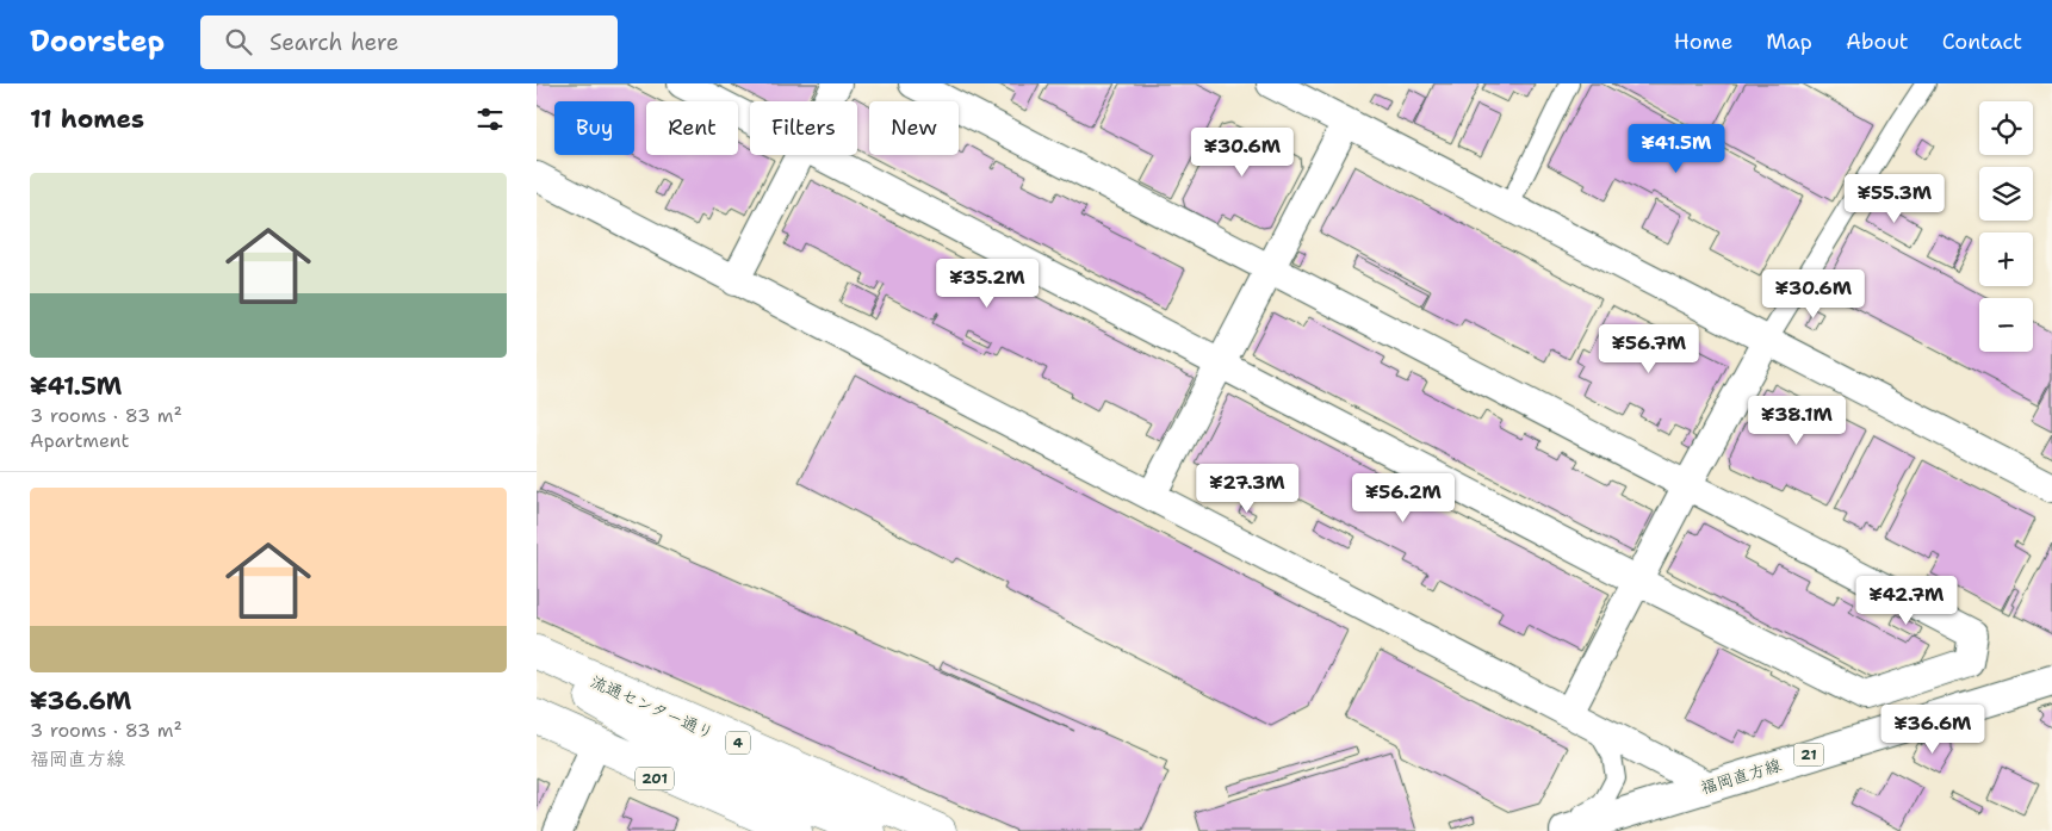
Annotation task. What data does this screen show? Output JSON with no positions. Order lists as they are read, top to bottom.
{
  "streets": {
    "highway": ["流通センター通り", "4", "201"],
    "main road": ["21", "福岡直方線"]
  },
  "crossings": [
    ["流通センター通り", "4"]
  ],
  "page": {
    "header": "Doorstep",
    "search": "Search here",
    "nav": [
      "Home",
      "Map",
      "About",
      "Contact"
    ],
    "heading": "11 homes",
    "map_buttons": ["+", "−"],
    "chip": [
      "Buy",
      "Rent",
      "Filters",
      "New"
    ],
    "price": [
      "¥41.5M",
      "¥30.6M",
      "¥55.3M",
      "¥35.2M",
      "¥30.6M",
      "¥56.7M",
      "¥38.1M",
      "¥27.3M",
      "¥56.2M",
      "¥42.7M",
      "¥36.6M"
    ],
    "list": [
      {
        "name": "¥41.5M",
        "note": "3 rooms · 83 m² · Apartment"
      },
      {
        "name": "¥36.6M",
        "note": "3 rooms · 83 m² · 福岡直方線"
      }
    ]
  }
}
